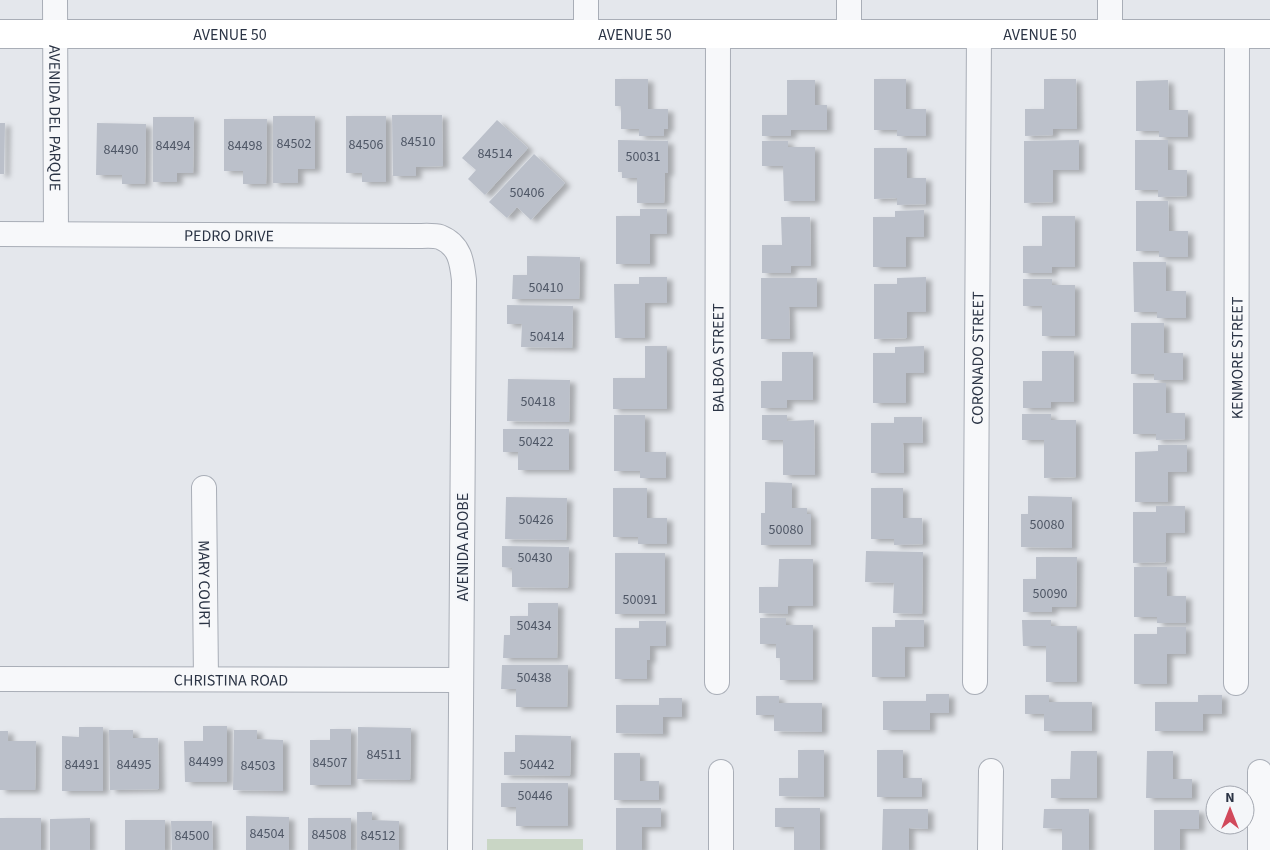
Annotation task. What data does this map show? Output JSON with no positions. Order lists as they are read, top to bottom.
{
  "streets": {
    "main road": ["AVENUE 50"],
    "street": [
      "AVENIDA DEL PARQUE",
      "PEDRO DRIVE",
      "CORONADO STREET",
      "KENMORE STREET",
      "BALBOA STREET",
      "AVENIDA ADOBE",
      "MARY COURT",
      "CHRISTINA ROAD"
    ]
  },
  "crossings": [
    ["AVENUE 50", "AVENIDA DEL PARQUE"],
    ["AVENUE 50", "CORONADO STREET"],
    ["AVENUE 50", "KENMORE STREET"],
    ["AVENUE 50", "BALBOA STREET"],
    ["AVENIDA DEL PARQUE", "PEDRO DRIVE"],
    ["PEDRO DRIVE", "AVENIDA ADOBE"],
    ["AVENIDA ADOBE", "CHRISTINA ROAD"],
    ["MARY COURT", "CHRISTINA ROAD"]
  ],
  "house_numbers": [
    "84510",
    "84502",
    "84506",
    "84494",
    "84498",
    "84490",
    "84514",
    "50031",
    "50406",
    "50410",
    "50414",
    "50418",
    "50422",
    "50426",
    "50080",
    "50080",
    "50430",
    "50090",
    "50091",
    "50434",
    "50438",
    "84511",
    "84499",
    "84507",
    "84491",
    "84495",
    "50442",
    "84503",
    "50446",
    "84504",
    "84508",
    "84500",
    "84512"
  ],
  "north": "top"
}
